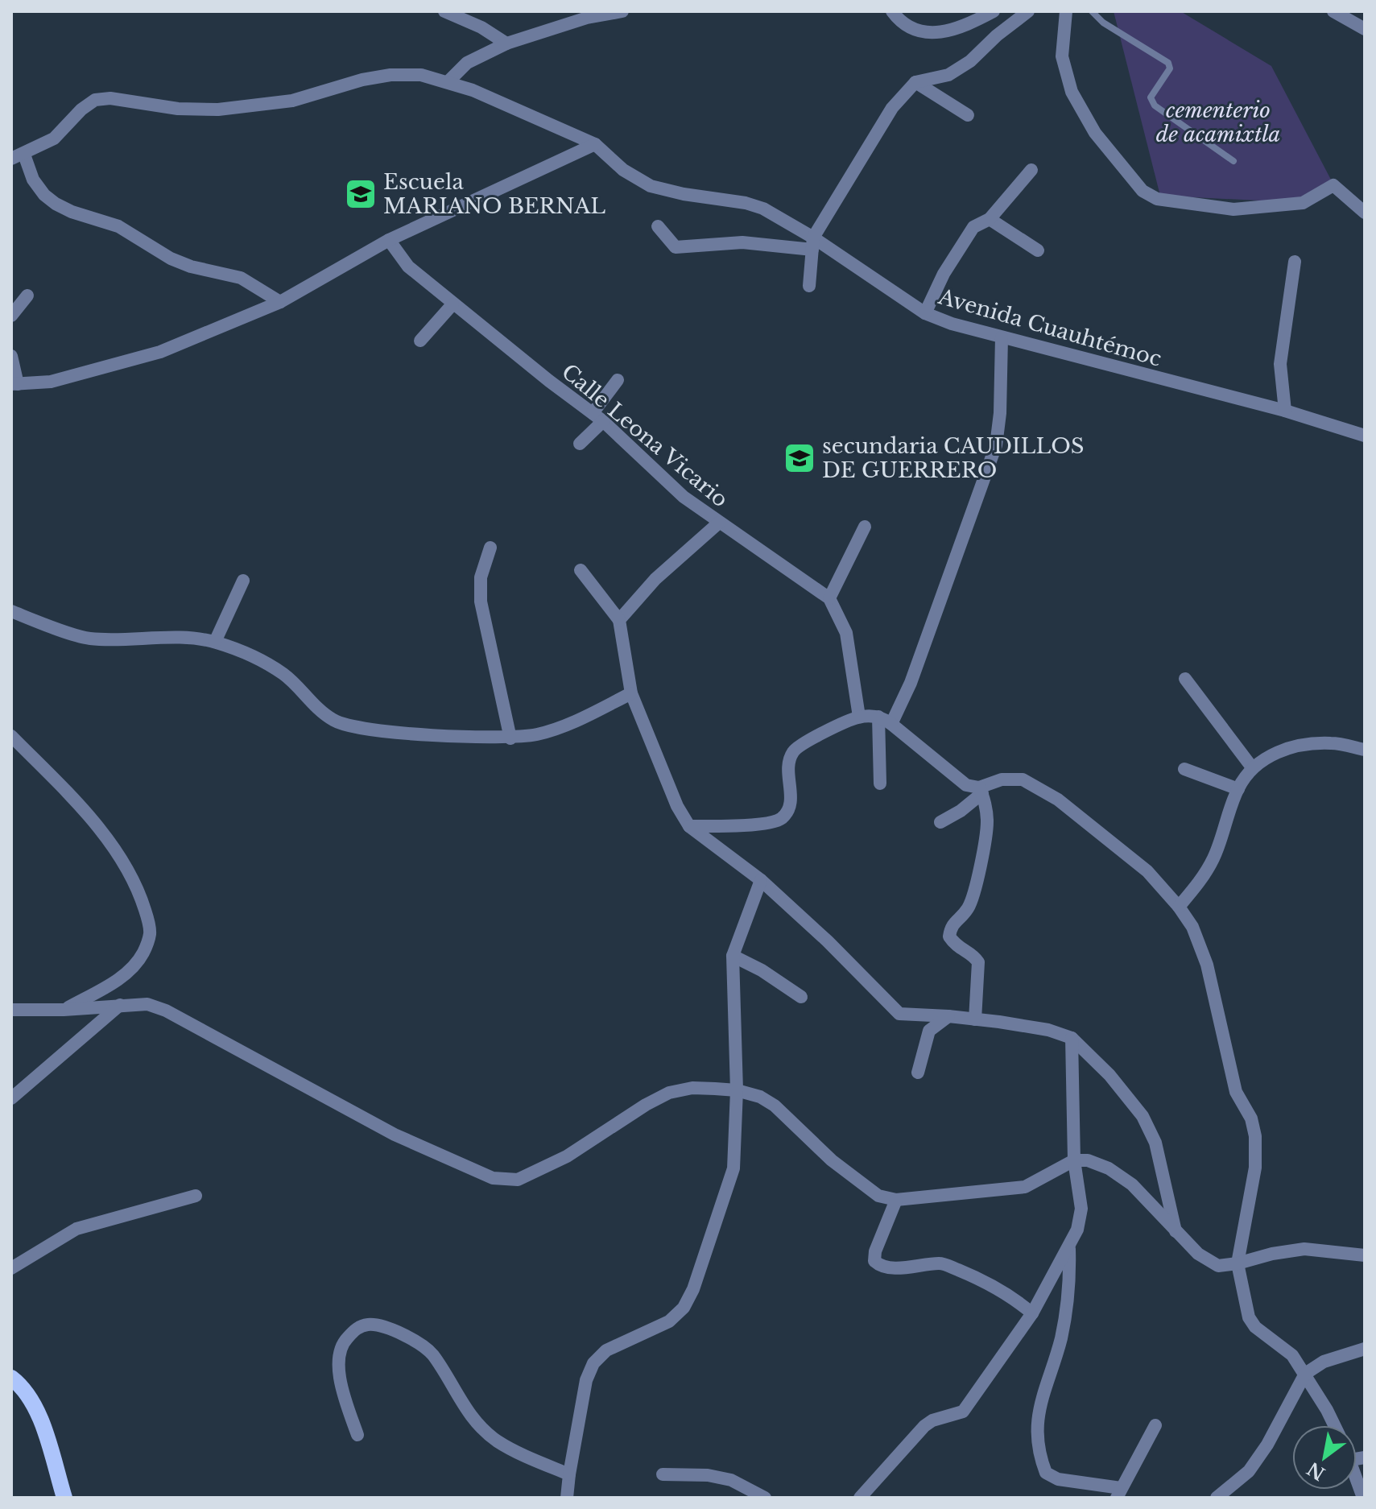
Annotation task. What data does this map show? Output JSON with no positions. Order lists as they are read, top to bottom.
{
  "streets": {
    "street": ["Avenida Cuauhtémoc", "Calle Leona Vicario"]
  },
  "parks": ["cementerio de acamixtla"],
  "places": {
    "school or university": ["Escuela MARIANO BERNAL", "secundaria CAUDILLOS DE GUERRERO"]
  },
  "north": "bottom left"
}
